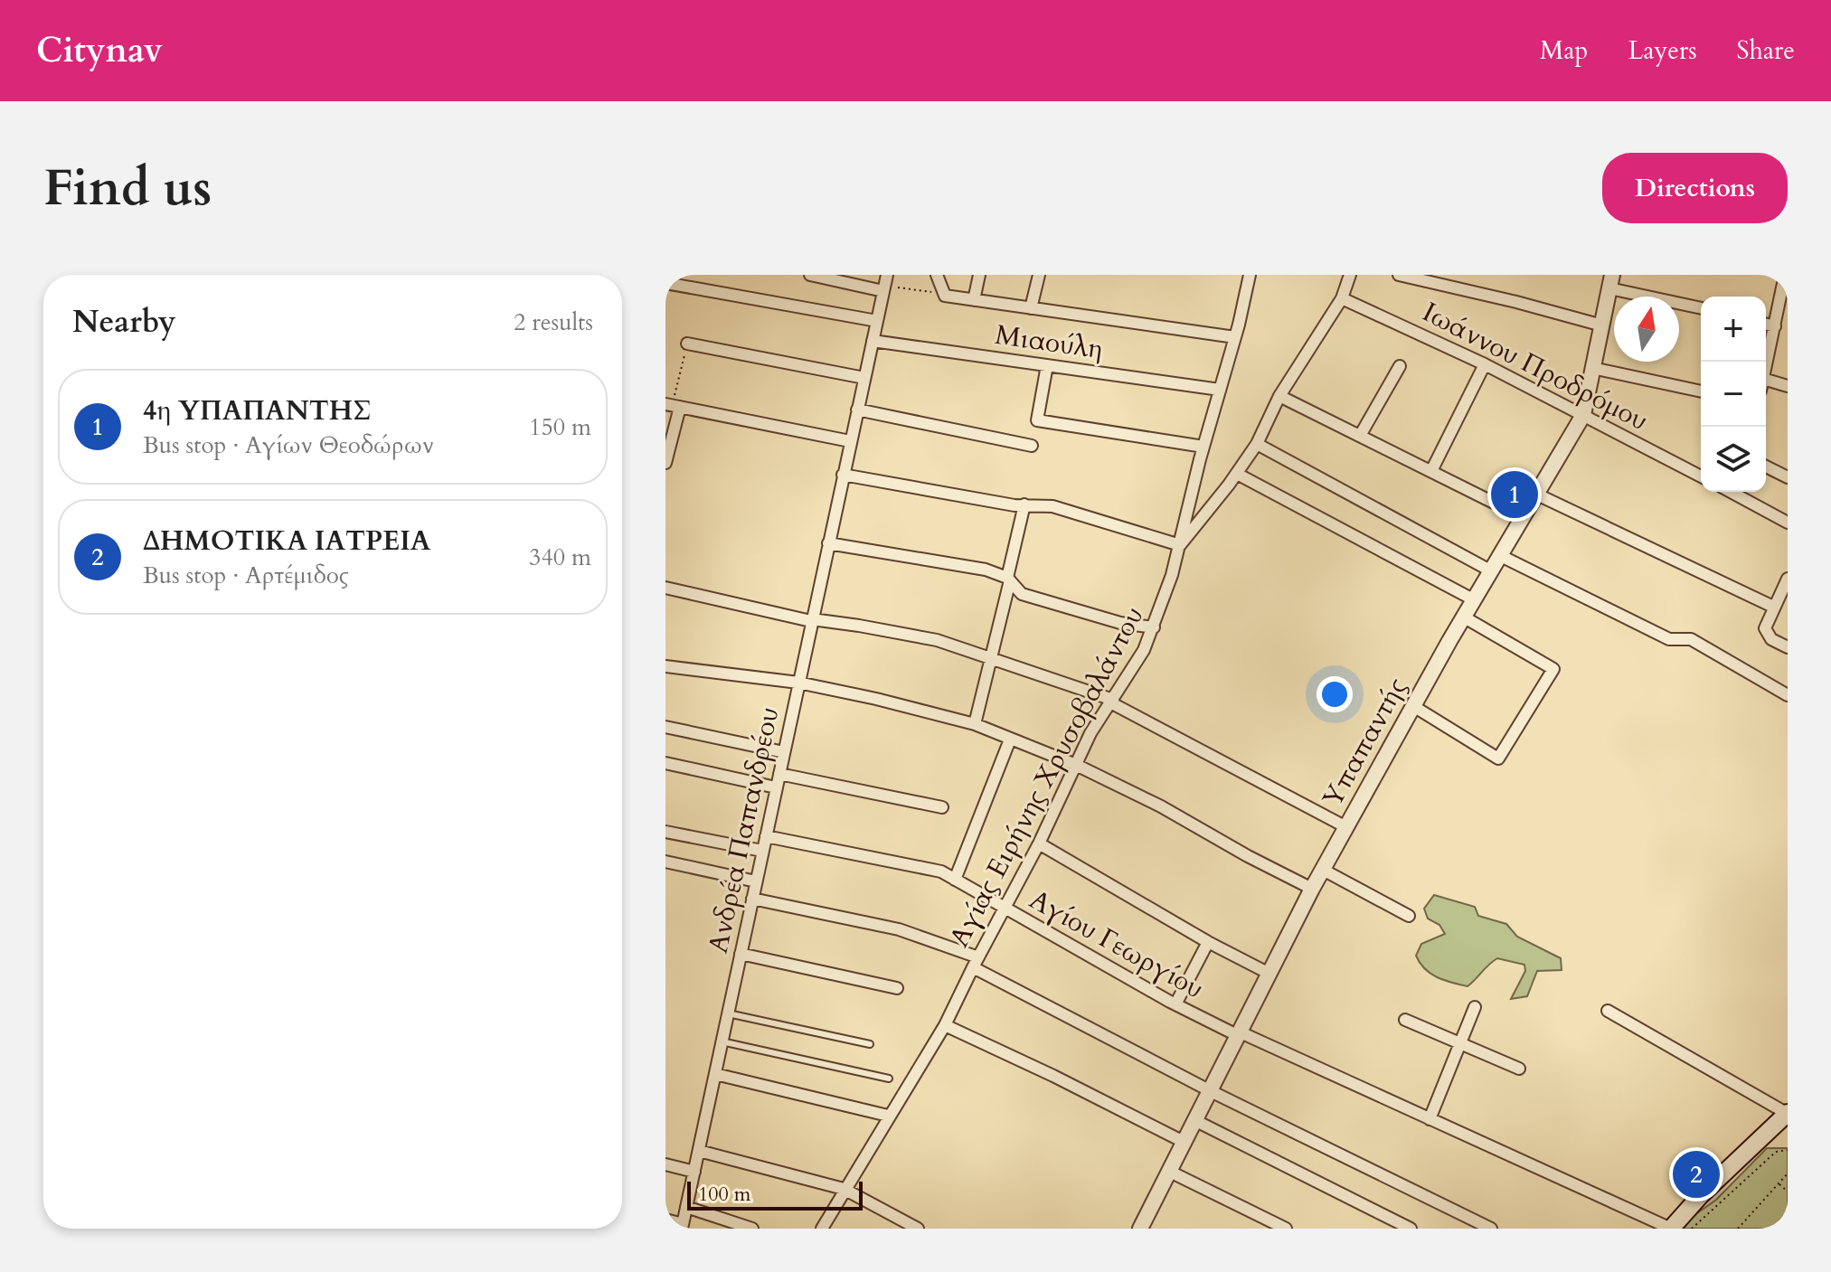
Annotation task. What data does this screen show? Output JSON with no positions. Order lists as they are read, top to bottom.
{
  "streets": {
    "street": [
      "Μιαούλη",
      "Ιωάννου Προδρόμου",
      "Υπαπαντής",
      "Αγίας Ειρήνης Χρυσοβαλάντου",
      "Ανδρέα Παπανδρέου",
      "Αγίου Γεωργίου"
    ]
  },
  "crossings": [
    ["Μιαούλη", "Αγίας Ειρήνης Χρυσοβαλάντου"],
    ["Μιαούλη", "Ανδρέα Παπανδρέου"],
    ["Ιωάννου Προδρόμου", "Υπαπαντής"],
    ["Υπαπαντής", "Αγίου Γεωργίου"],
    ["Αγίας Ειρήνης Χρυσοβαλάντου", "Αγίου Γεωργίου"],
    ["Ανδρέα Παπανδρέου", "Αγίου Γεωργίου"]
  ],
  "scale_bar": "100 m",
  "north": "top",
  "page": {
    "header": "Citynav",
    "nav": ["Map", "Layers", "Share"],
    "buttons": "Directions",
    "title": "Find us",
    "heading": ["Nearby", "2 results"],
    "map_buttons": ["+", "−"],
    "list": [
      {
        "mark": "1",
        "name": "4η ΥΠΑΠΑΝΤΗΣ",
        "note": "Bus stop · Αγίων Θεοδώρων",
        "value": "150 m"
      },
      {
        "mark": "2",
        "name": "ΔΗΜΟΤΙΚΑ ΙΑΤΡΕΙΑ",
        "note": "Bus stop · Αρτέμιδος",
        "value": "340 m"
      }
    ],
    "pins": ["1", "2"],
    "scale": "100 m"
  }
}
